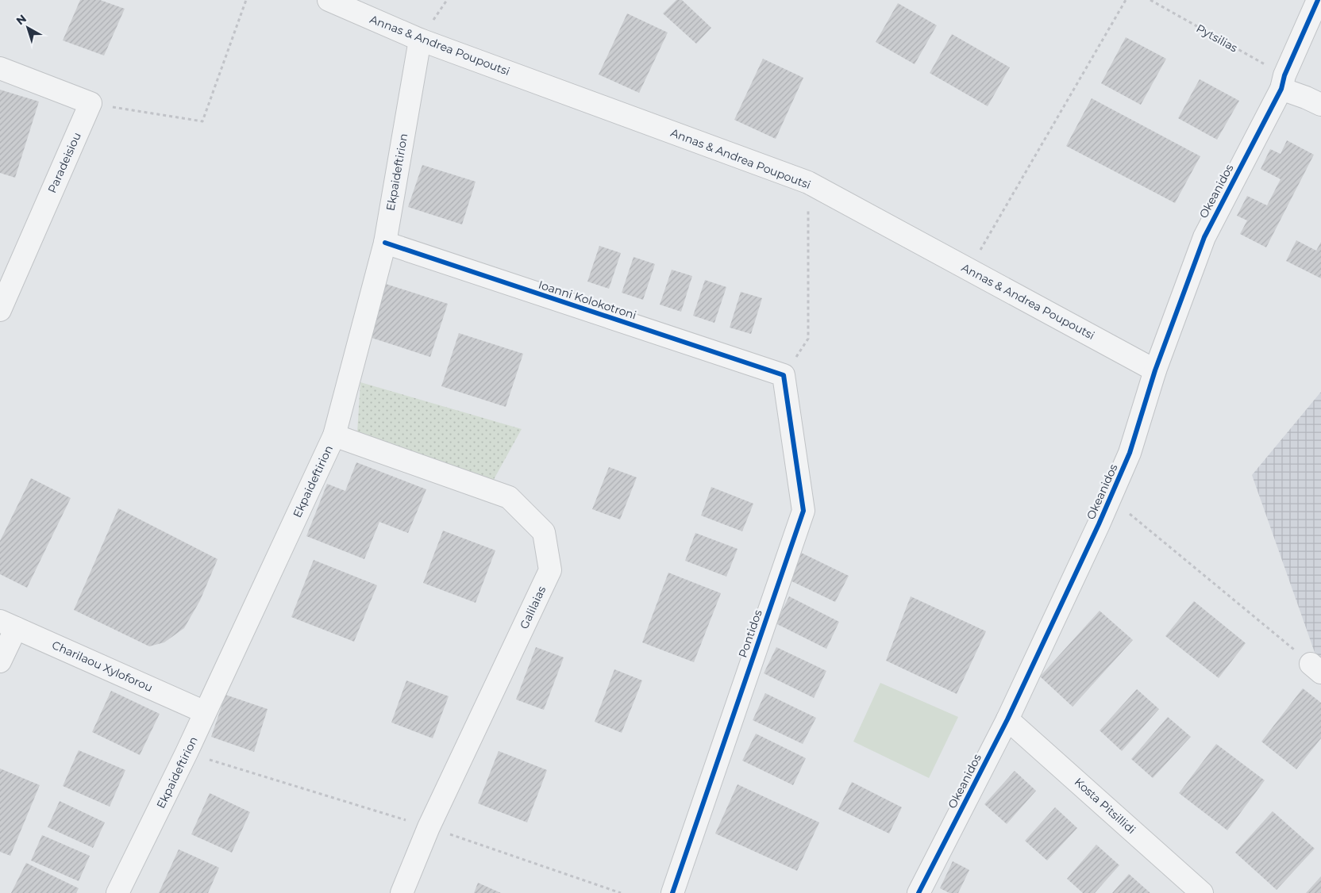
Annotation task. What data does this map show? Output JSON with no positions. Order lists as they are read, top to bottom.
{
  "streets": {
    "street": [
      "Annas & Andrea Poupoutsi",
      "Paradeisiou",
      "Ekpaideftirion",
      "Okeanidos",
      "Ioanni Kolokotroni",
      "Galilaias",
      "Pontidos",
      "Charilaou Xyloforou",
      "Kosta Pitsillidi"
    ],
    "path": ["Pytsilias"]
  },
  "crossings": [
    ["Pytsilias", "Okeanidos"],
    ["Annas & Andrea Poupoutsi", "Ekpaideftirion"],
    ["Annas & Andrea Poupoutsi", "Okeanidos"],
    ["Ekpaideftirion", "Ioanni Kolokotroni"],
    ["Ekpaideftirion", "Galilaias"],
    ["Ekpaideftirion", "Charilaou Xyloforou"],
    ["Okeanidos", "Kosta Pitsillidi"],
    ["Ioanni Kolokotroni", "Pontidos"]
  ],
  "north": "top left"
}
